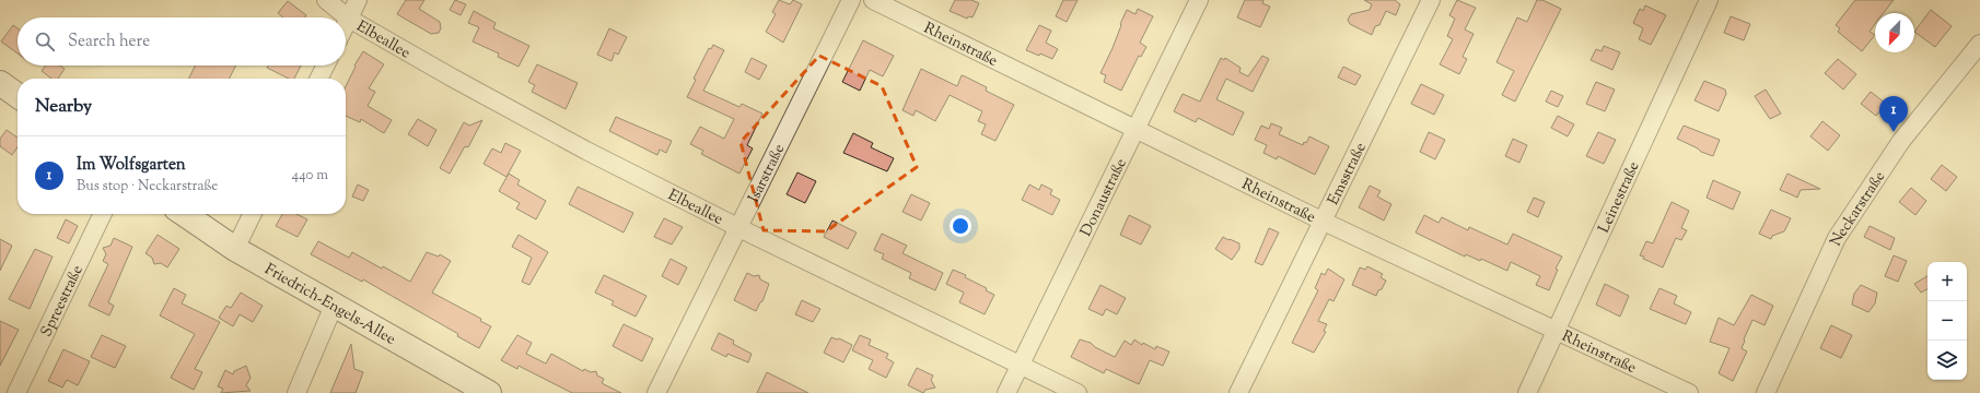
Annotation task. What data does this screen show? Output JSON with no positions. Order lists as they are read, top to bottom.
{
  "streets": {
    "street": [
      "Elbeallee",
      "Rheinstraße",
      "Isarstraße",
      "Emsstraße",
      "Donaustraße",
      "Leinestraße",
      "Neckarstraße",
      "Spreestraße",
      "Friedrich-Engels-Allee"
    ]
  },
  "crossings": [
    ["Elbeallee", "Isarstraße"],
    ["Elbeallee", "Donaustraße"],
    ["Rheinstraße", "Emsstraße"],
    ["Rheinstraße", "Donaustraße"],
    ["Rheinstraße", "Leinestraße"]
  ],
  "north": "bottom left",
  "page": {
    "search": "Search here",
    "heading": "Nearby",
    "pins": "1",
    "list": [
      {
        "mark": "1",
        "name": "Im Wolfsgarten",
        "note": "Bus stop · Neckarstraße",
        "value": "440 m"
      }
    ],
    "map_buttons": ["+", "−"]
  }
}
